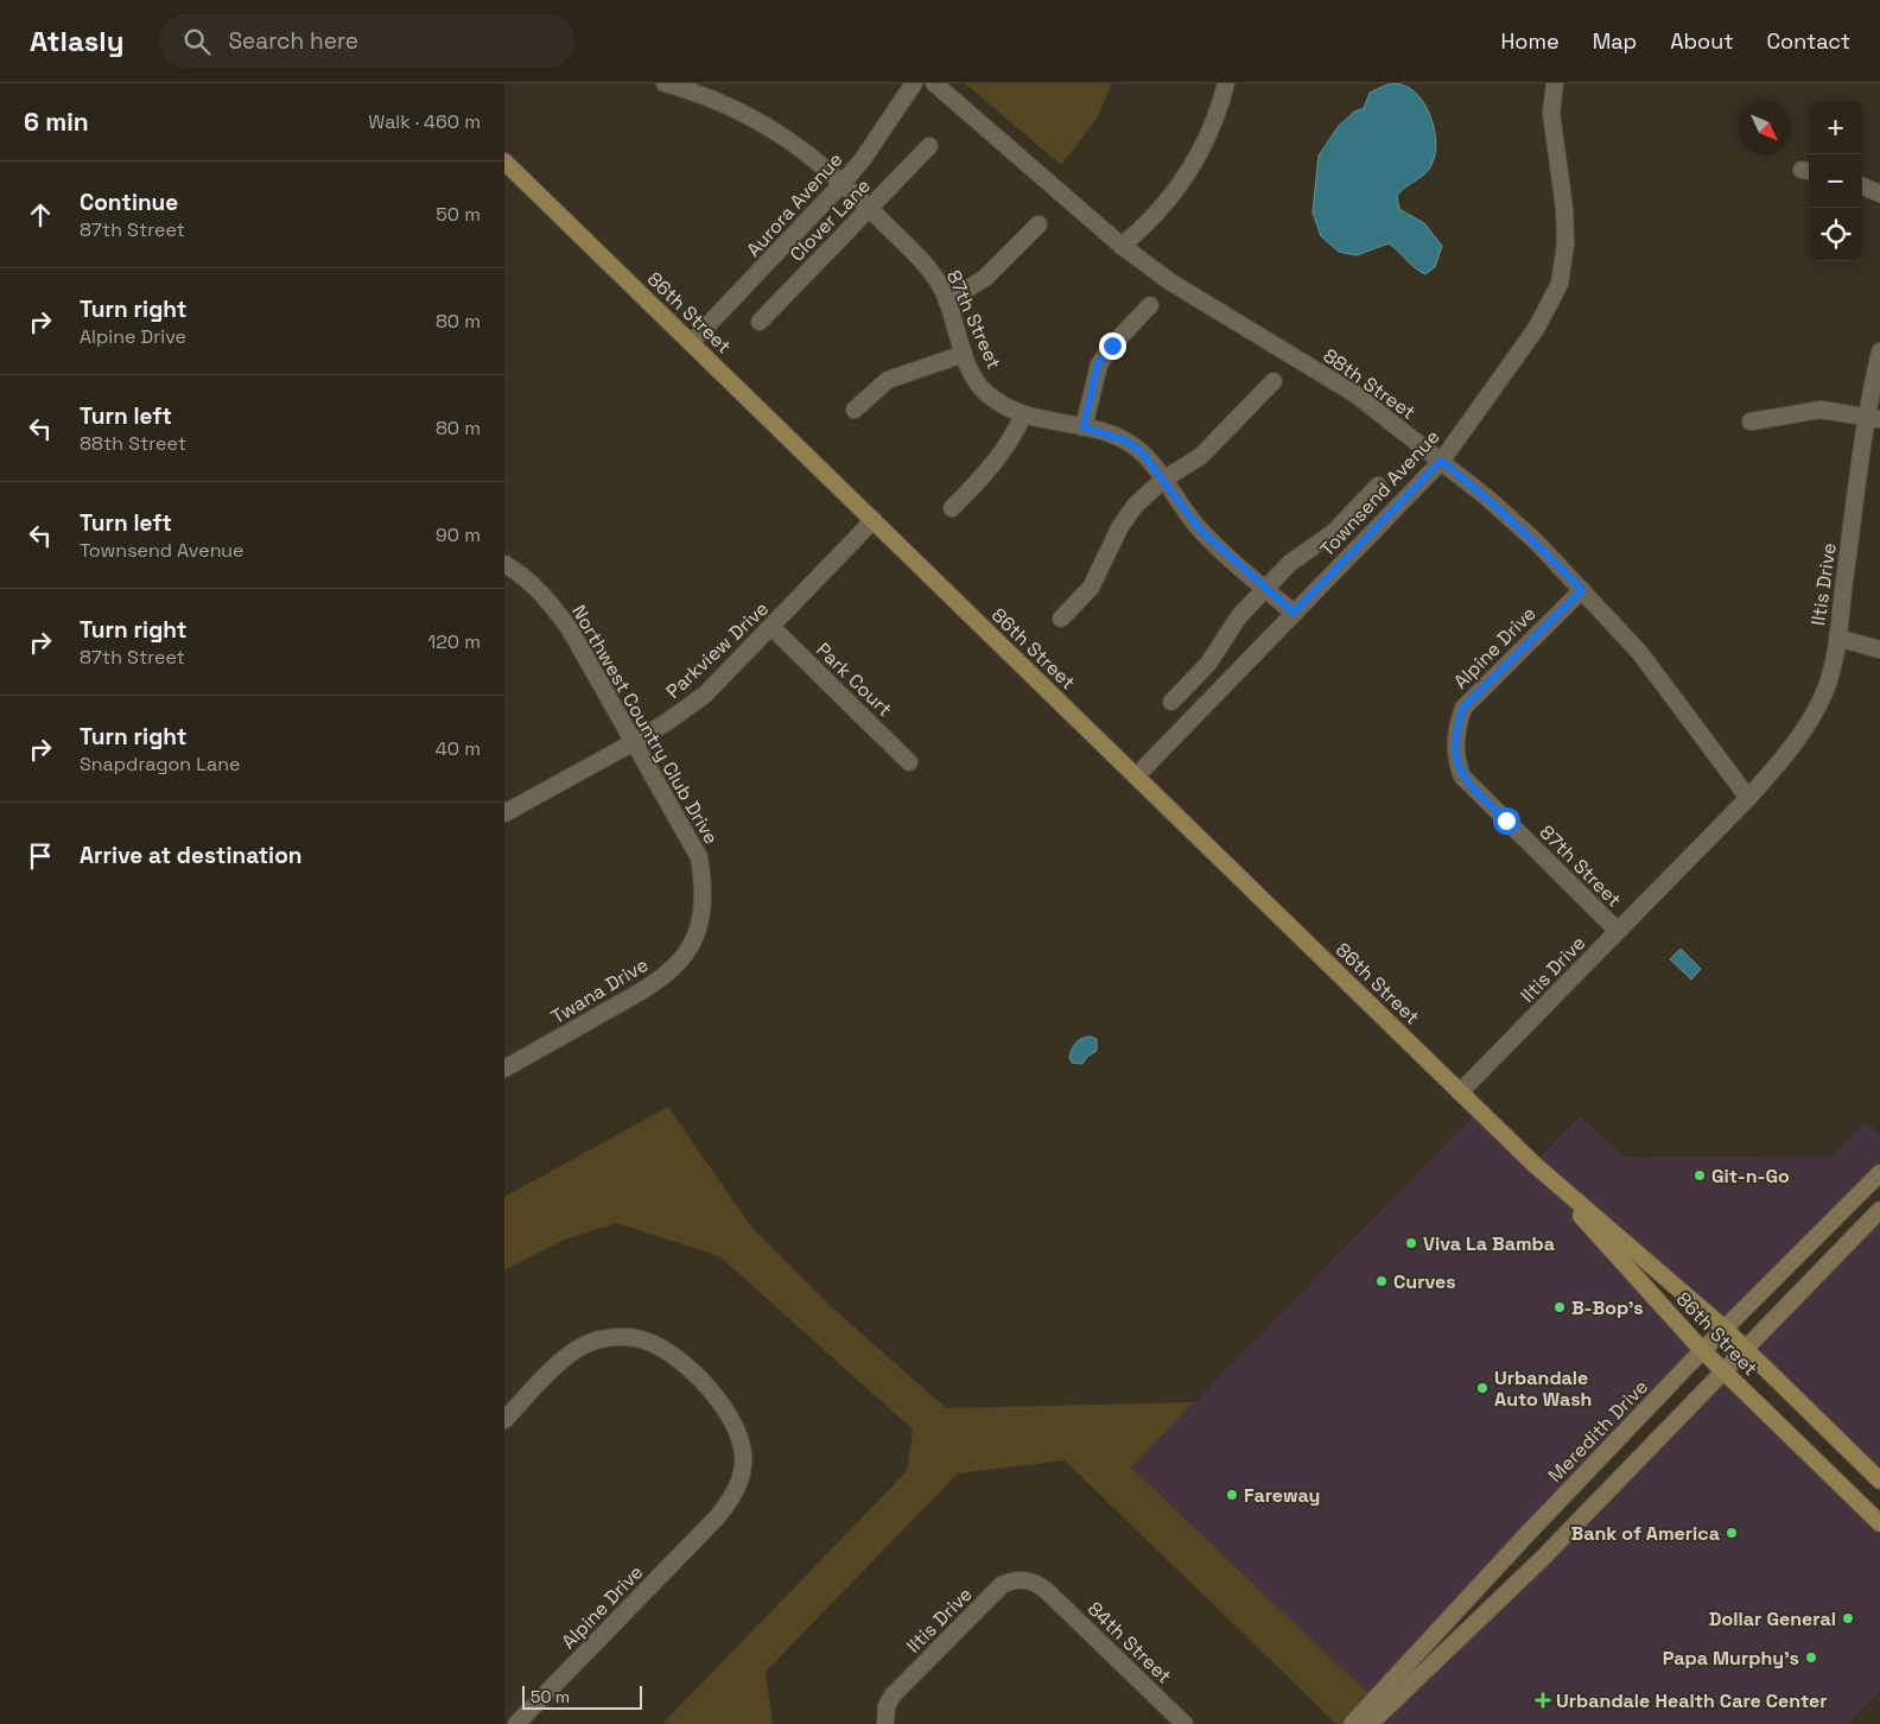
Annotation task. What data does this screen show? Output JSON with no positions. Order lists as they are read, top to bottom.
{
  "streets": {
    "main road": ["86th Street", "Meredith Drive"],
    "street": [
      "Aurora Avenue",
      "Clover Lane",
      "87th Street",
      "88th Street",
      "Townsend Avenue",
      "Iltis Drive",
      "Alpine Drive",
      "Parkview Drive",
      "Park Court",
      "Northwest Country Club Drive",
      "Twana Drive",
      "84th Street"
    ]
  },
  "crossings": [
    ["Aurora Avenue", "86th Street"],
    ["Aurora Avenue", "87th Street"],
    ["Clover Lane", "87th Street"],
    ["86th Street", "Townsend Avenue"],
    ["86th Street", "Iltis Drive"],
    ["86th Street", "Parkview Drive"],
    ["86th Street", "Meredith Drive"],
    ["87th Street", "Townsend Avenue"],
    ["87th Street", "Iltis Drive"],
    ["87th Street", "Alpine Drive"],
    ["88th Street", "Townsend Avenue"],
    ["88th Street", "Iltis Drive"],
    ["88th Street", "Alpine Drive"],
    ["Iltis Drive", "84th Street"],
    ["Parkview Drive", "Park Court"],
    ["Parkview Drive", "Northwest Country Club Drive"],
    ["Northwest Country Club Drive", "Twana Drive"]
  ],
  "places": {
    "other": [
      "Git-n-Go",
      "Viva La Bamba",
      "Curves",
      "B-Bop's",
      "Urbandale Auto Wash",
      "Fareway",
      "Bank of America",
      "Dollar General",
      "Papa Murphy's"
    ],
    "health": ["Urbandale Health Care Center"]
  },
  "scale_bar": "50 m",
  "north": "bottom right",
  "page": {
    "header": "Atlasly",
    "search": "Search here",
    "nav": [
      "Home",
      "Map",
      "About",
      "Contact"
    ],
    "heading": ["6 min", "Walk · 460 m"],
    "map_buttons": ["+", "−"],
    "list": [
      ["Continue", "87th Street", "50 m"],
      ["Turn right", "Alpine Drive", "80 m"],
      ["Turn left", "88th Street", "80 m"],
      ["Turn left", "Townsend Avenue", "90 m"],
      ["Turn right", "87th Street", "120 m"],
      ["Turn right", "Snapdragon Lane", "40 m"],
      "Arrive at destination"
    ],
    "scale": "50 m"
  }
}
